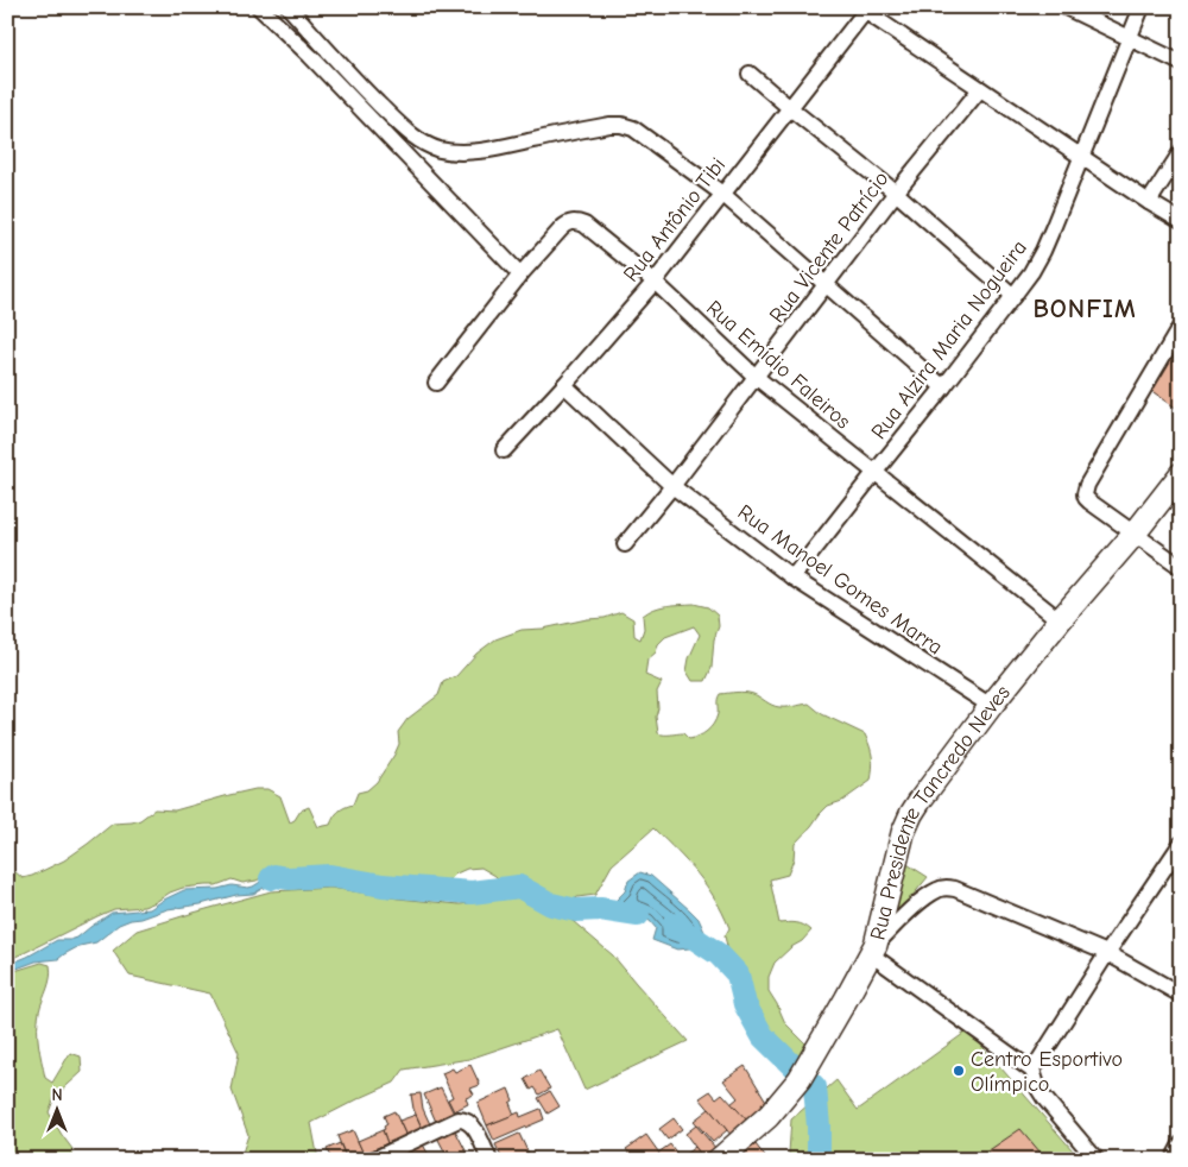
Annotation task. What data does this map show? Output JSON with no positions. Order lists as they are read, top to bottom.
{
  "streets": {
    "main road": ["Rua Presidente Tancredo Neves"],
    "street": [
      "Rua Antônio Tibi",
      "Rua Vicente Patrício",
      "Rua Alzira Maria Nogueira",
      "Rua Emídio Faleiros",
      "Rua Manoel Gomes Marra"
    ]
  },
  "crossings": [
    ["Rua Antônio Tibi", "Rua Emídio Faleiros"],
    ["Rua Antônio Tibi", "Rua Manoel Gomes Marra"],
    ["Rua Vicente Patrício", "Rua Emídio Faleiros"],
    ["Rua Vicente Patrício", "Rua Manoel Gomes Marra"],
    ["Rua Alzira Maria Nogueira", "Rua Emídio Faleiros"],
    ["Rua Alzira Maria Nogueira", "Rua Manoel Gomes Marra"],
    ["Rua Emídio Faleiros", "Rua Presidente Tancredo Neves"],
    ["Rua Manoel Gomes Marra", "Rua Presidente Tancredo Neves"]
  ],
  "districts": ["BONFIM"],
  "places": ["Centro Esportivo Olímpico"],
  "north": "top"
}
